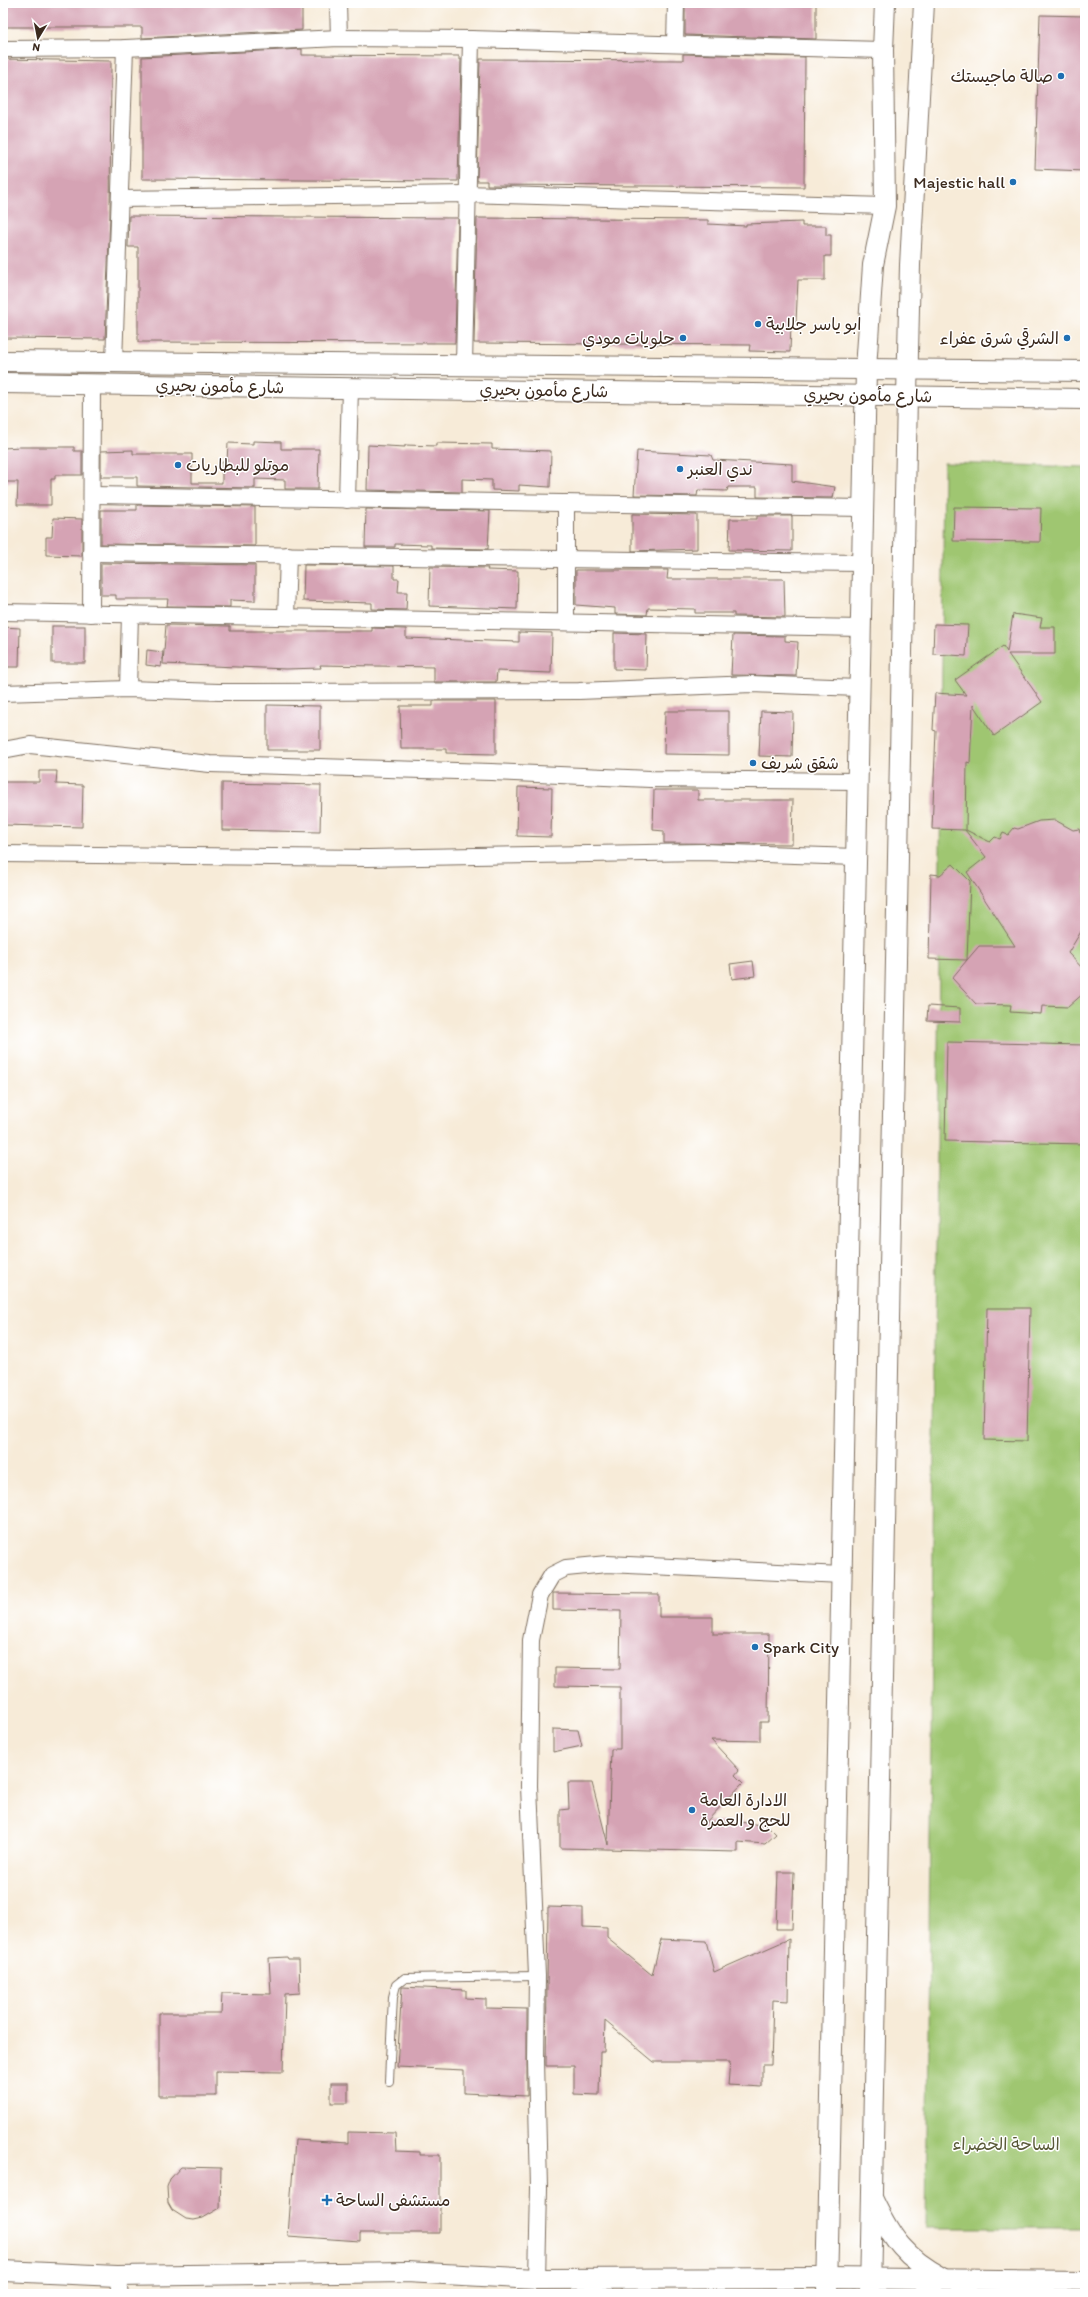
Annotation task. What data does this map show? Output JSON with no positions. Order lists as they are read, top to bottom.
{
  "streets": {
    "street": ["شارع مأمون بحيري"]
  },
  "parks": ["الساحة الخضراء"],
  "places": {
    "other": [
      "صالة ماجيستك",
      "Majestic hall",
      "ابو ياسر جلابية",
      "حلويات مودي",
      "الشرقي شرق عفراء",
      "موتلو للبطاريات",
      "ندي العنبر",
      "شقق شريف",
      "Spark City",
      "الادارة العامة للحج و العمرة"
    ],
    "health": ["مستشفى الساحة"]
  },
  "north": "bottom"
}
